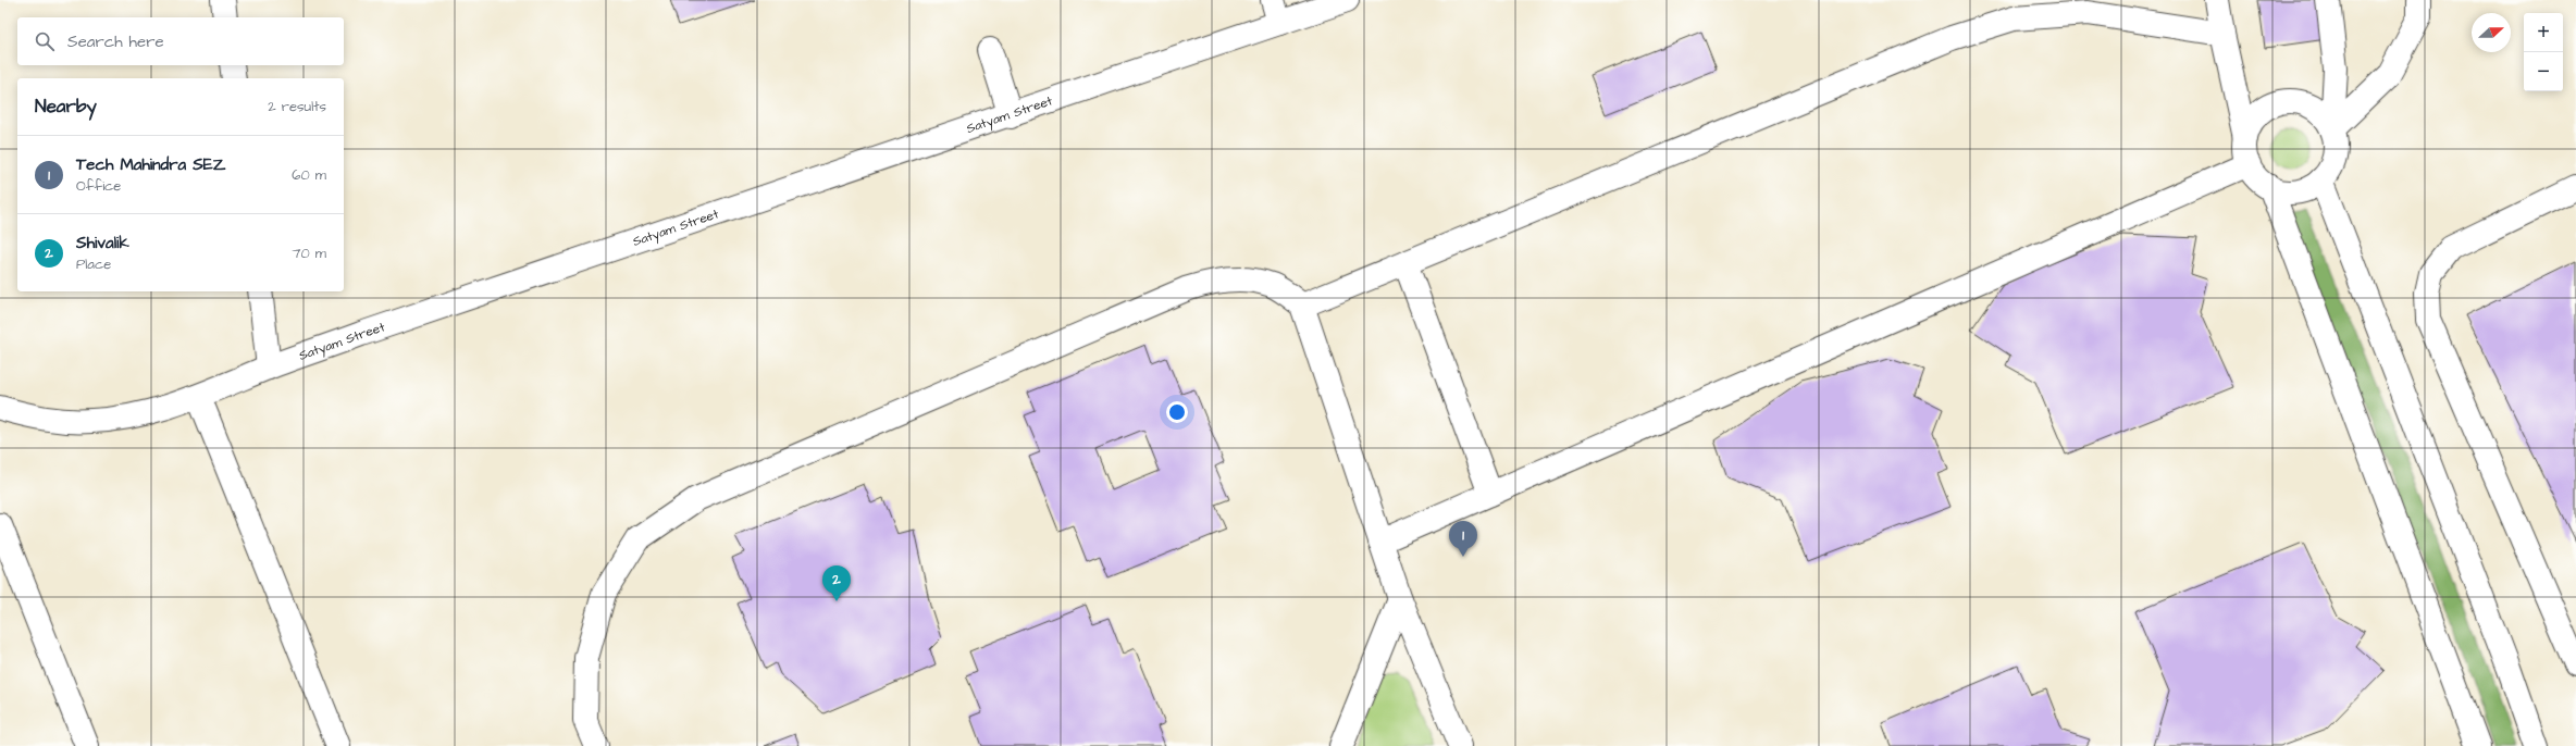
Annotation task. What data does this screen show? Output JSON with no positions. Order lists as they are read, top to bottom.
{
  "streets": {
    "street": ["Satyam Street"]
  },
  "north": "right",
  "page": {
    "map_buttons": ["+", "−"],
    "search": "Search here",
    "heading": ["Nearby", "2 results"],
    "list": [
      {
        "mark": "1",
        "name": "Tech Mahindra SEZ",
        "note": "Office",
        "value": "60 m"
      },
      {
        "mark": "2",
        "name": "Shivalik",
        "note": "Place",
        "value": "70 m"
      }
    ],
    "pins": ["1", "2"]
  }
}
